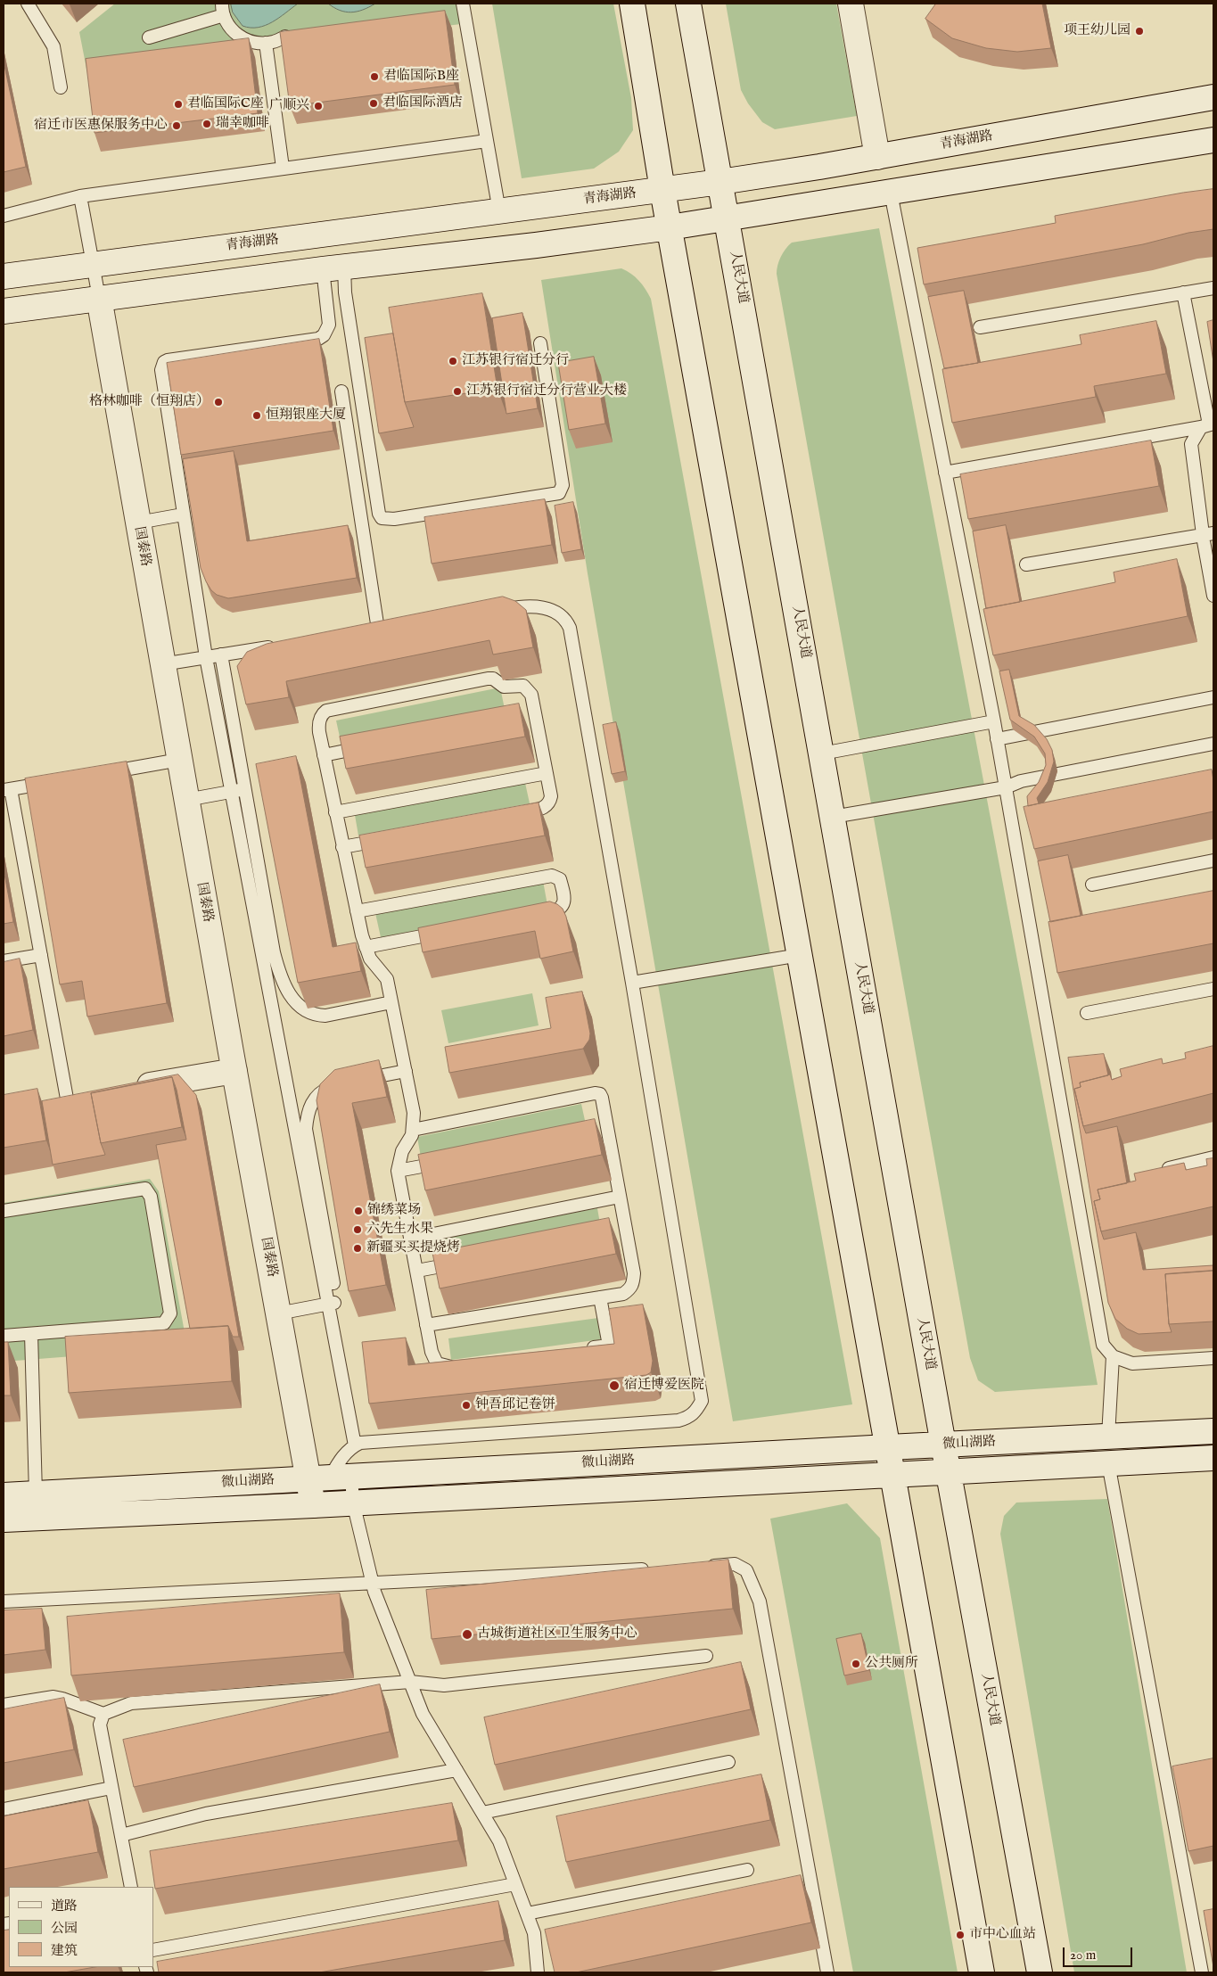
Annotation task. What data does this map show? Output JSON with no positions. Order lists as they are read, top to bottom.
{
  "streets": {
    "main road": [
      "青海湖路",
      "人民大道",
      "国泰路",
      "微山湖路"
    ]
  },
  "crossings": [
    ["青海湖路", "人民大道"],
    ["人民大道", "微山湖路"],
    ["国泰路", "微山湖路"]
  ],
  "places": [
    "项王幼儿园",
    "君临国际B座",
    "君临国际酒店",
    "君临国际C座",
    "广顺兴",
    "瑞幸咖啡",
    "宿迁市医惠保服务中心",
    "江苏银行宿迁分行",
    "江苏银行宿迁分行营业大楼",
    "格林咖啡（恒翔店）",
    "恒翔银座大厦",
    "锦绣菜场",
    "六先生水果",
    "新疆买买提烧烤",
    "宿迁博爱医院",
    "钟吾邱记卷饼",
    "古城街道社区卫生服务中心",
    "公共厕所",
    "市中心血站"
  ],
  "legend": ["道路", "公园", "建筑"],
  "scale_bar": "20 m"
}
